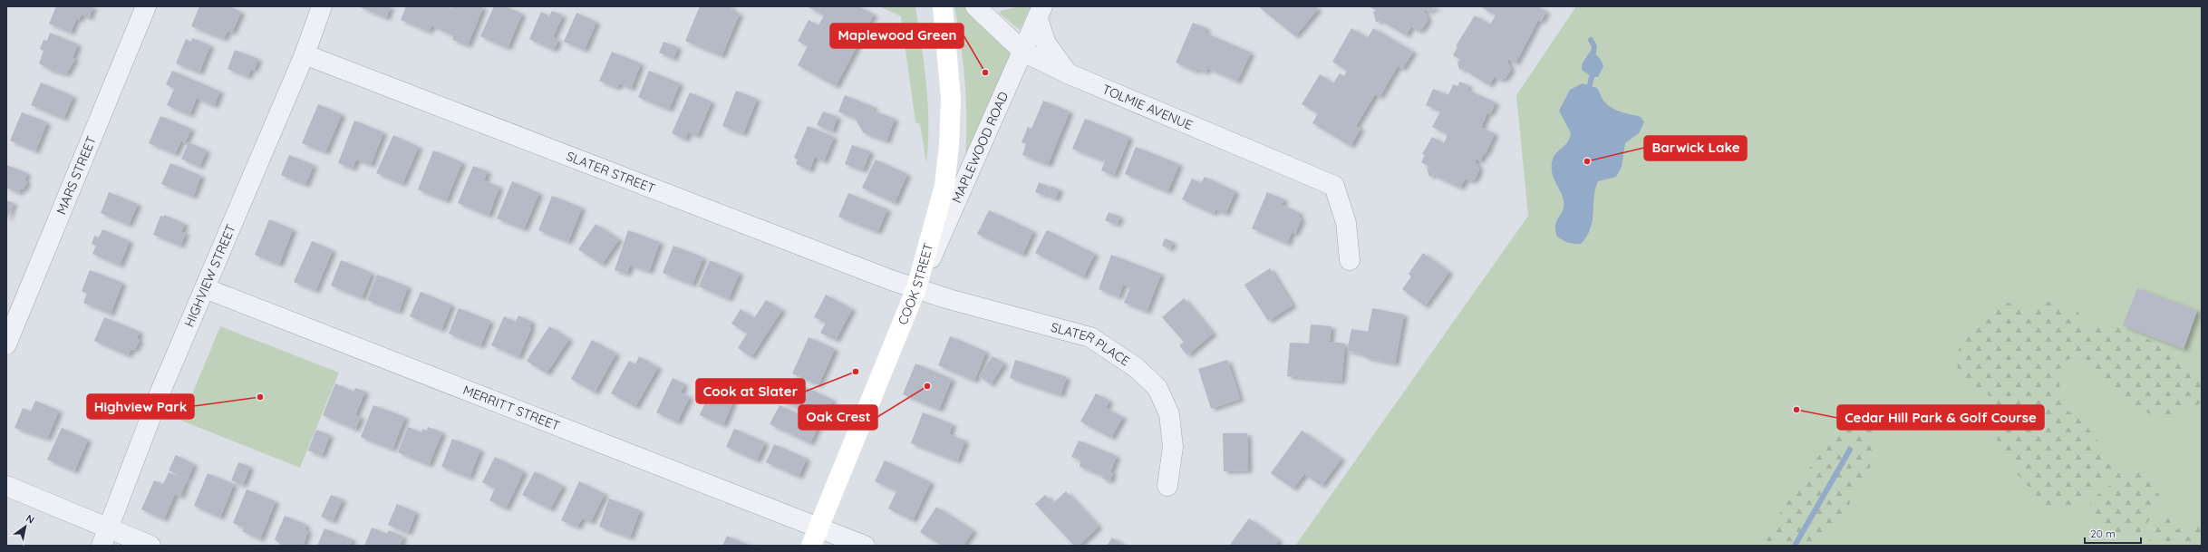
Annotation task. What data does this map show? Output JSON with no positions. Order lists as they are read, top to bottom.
{
  "streets": {
    "main road": ["COOK STREET"],
    "street": [
      "TOLMIE AVENUE",
      "MAPLEWOOD ROAD",
      "SLATER STREET",
      "MARS STREET",
      "HIGHVIEW STREET",
      "SLATER PLACE",
      "MERRITT STREET"
    ]
  },
  "crossings": [
    ["TOLMIE AVENUE", "MAPLEWOOD ROAD"],
    ["MAPLEWOOD ROAD", "SLATER STREET"],
    ["MAPLEWOOD ROAD", "COOK STREET"],
    ["MAPLEWOOD ROAD", "SLATER PLACE"],
    ["SLATER STREET", "HIGHVIEW STREET"],
    ["SLATER STREET", "COOK STREET"],
    ["SLATER STREET", "SLATER PLACE"],
    ["HIGHVIEW STREET", "MERRITT STREET"],
    ["COOK STREET", "SLATER PLACE"],
    ["COOK STREET", "MERRITT STREET"]
  ],
  "places": [
    "Maplewood Green",
    "Barwick Lake",
    "Cook at Slater",
    "Oak Crest",
    "Highview Park",
    "Cedar Hill Park & Golf Course"
  ],
  "scale_bar": "20 m",
  "north": "top right"
}
